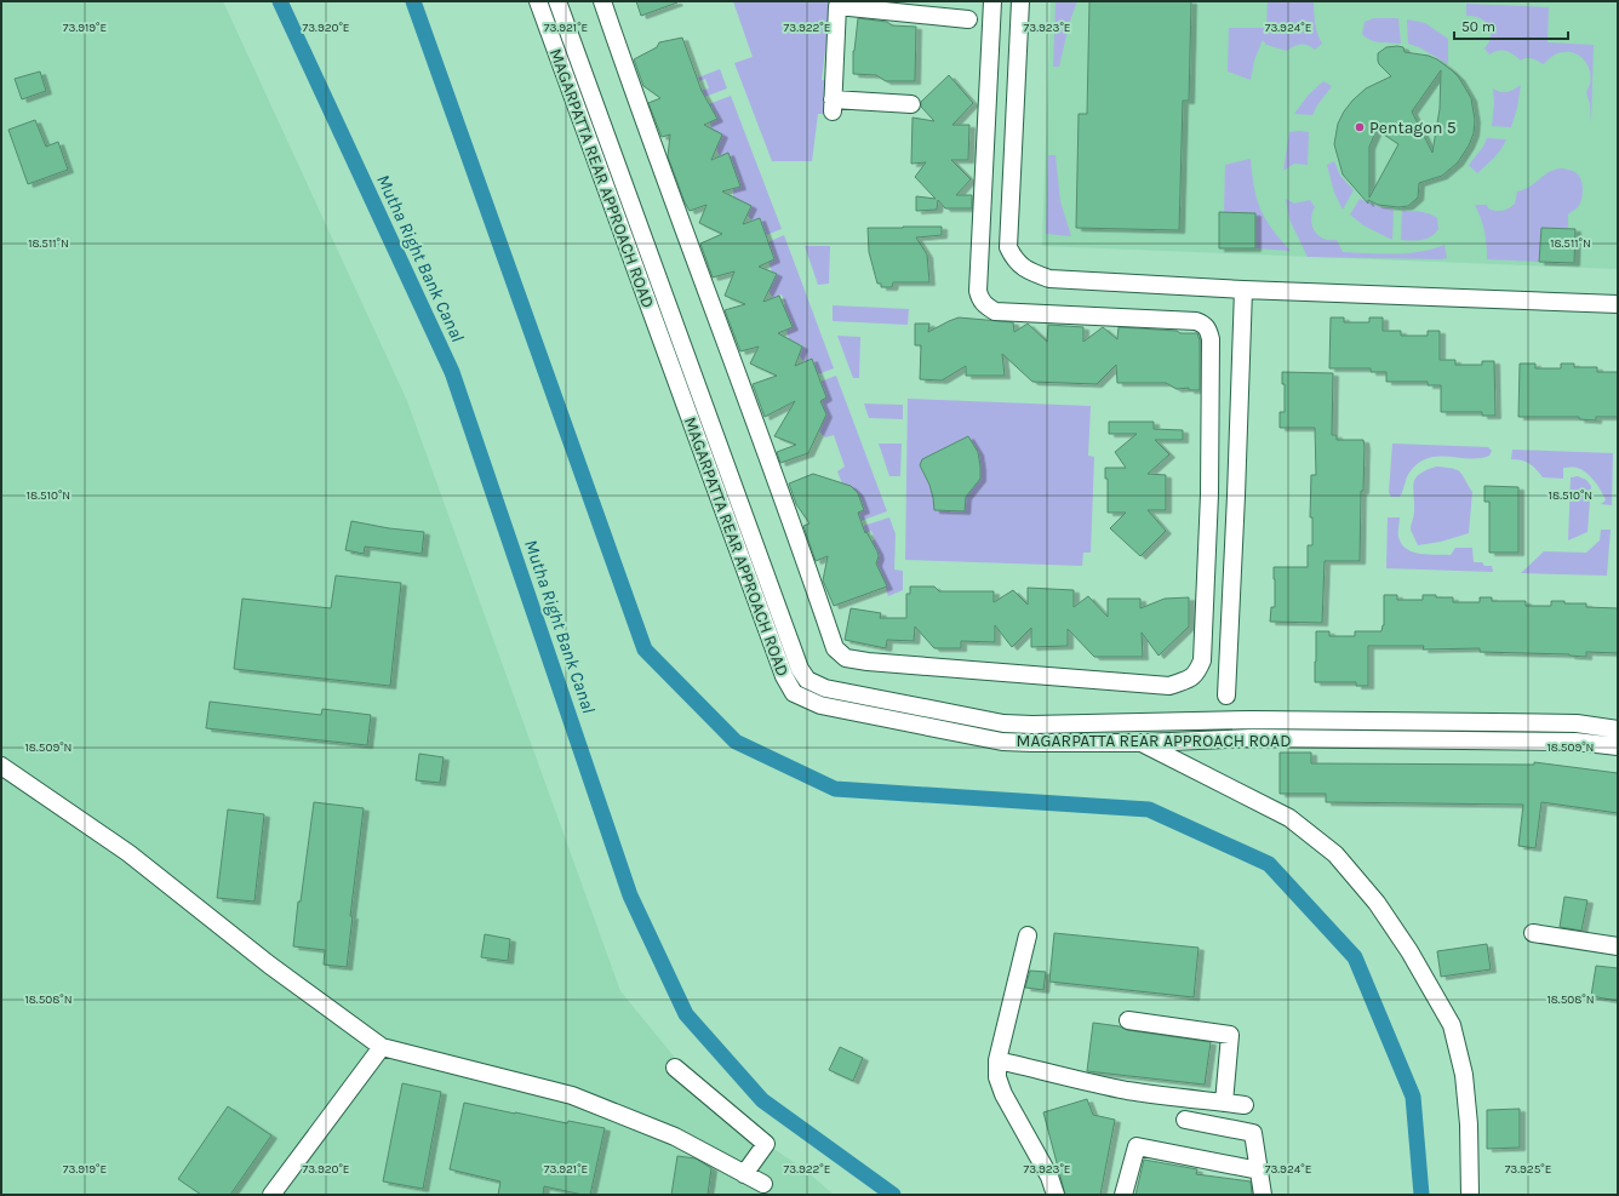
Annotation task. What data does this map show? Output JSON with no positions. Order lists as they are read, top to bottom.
{
  "streets": {
    "street": ["MAGARPATTA REAR APPROACH ROAD"]
  },
  "water": ["Mutha Right Bank Canal"],
  "places": ["Pentagon 5"],
  "scale_bar": "50 m",
  "coordinates": [
    "73.919°E",
    "73.920°E",
    "73.921°E",
    "73.922°E",
    "73.923°E",
    "73.924°E",
    "18.511°N",
    "18.510°N",
    "18.509°N",
    "18.508°N",
    "73.925°E"
  ]
}
